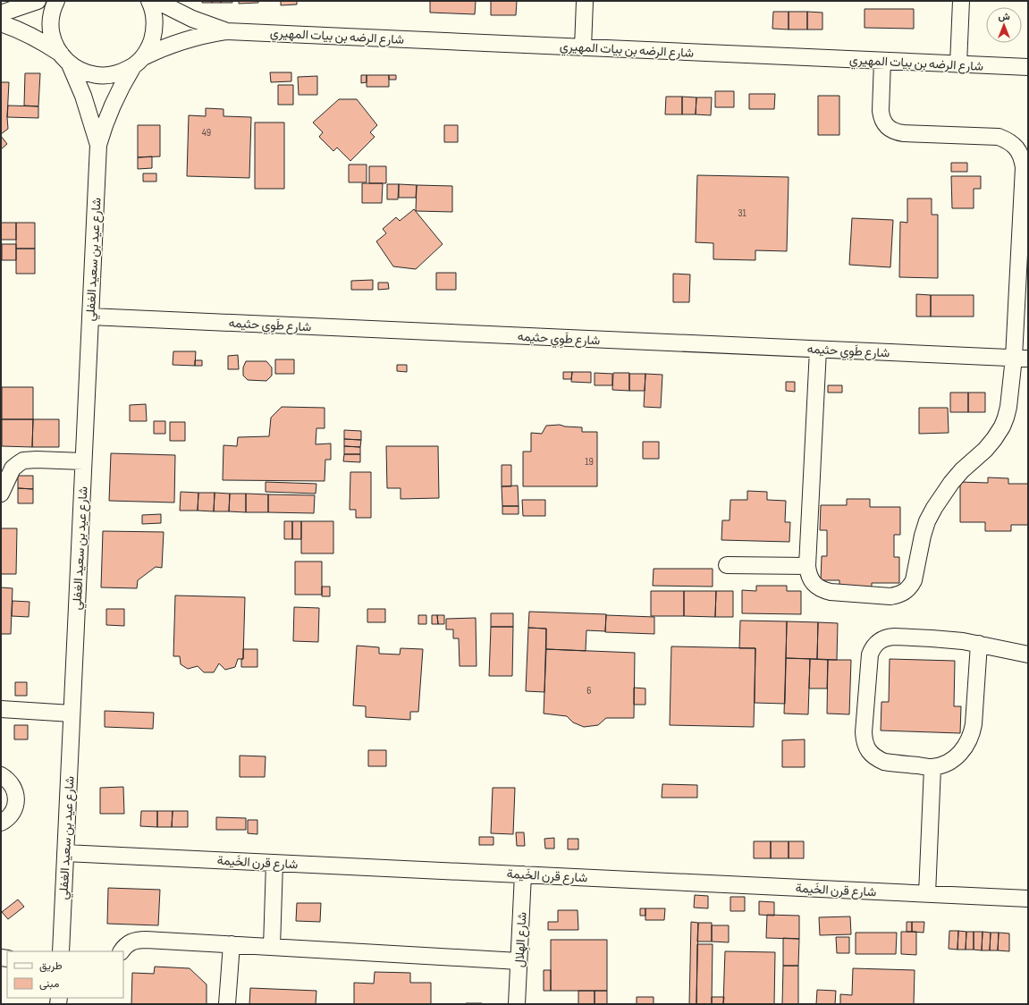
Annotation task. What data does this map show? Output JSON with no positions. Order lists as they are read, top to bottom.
{
  "streets": {
    "street": [
      "شارع الرضه بن بيات المهيري",
      "شارع عيد بن سعيد الغفلي",
      "شارع طَوِي حثيمه",
      "شارع قرن الخَيمة",
      "شارع الهِلال"
    ]
  },
  "crossings": [
    ["شارع الرضه بن بيات المهيري", "شارع عيد بن سعيد الغفلي"],
    ["شارع عيد بن سعيد الغفلي", "شارع طَوِي حثيمه"],
    ["شارع عيد بن سعيد الغفلي", "شارع قرن الخَيمة"],
    ["شارع قرن الخَيمة", "شارع الهِلال"]
  ],
  "house_numbers": [
    "49",
    "31",
    "19",
    "6"
  ],
  "legend": ["طريق", "مبنى"],
  "north": "top"
}
